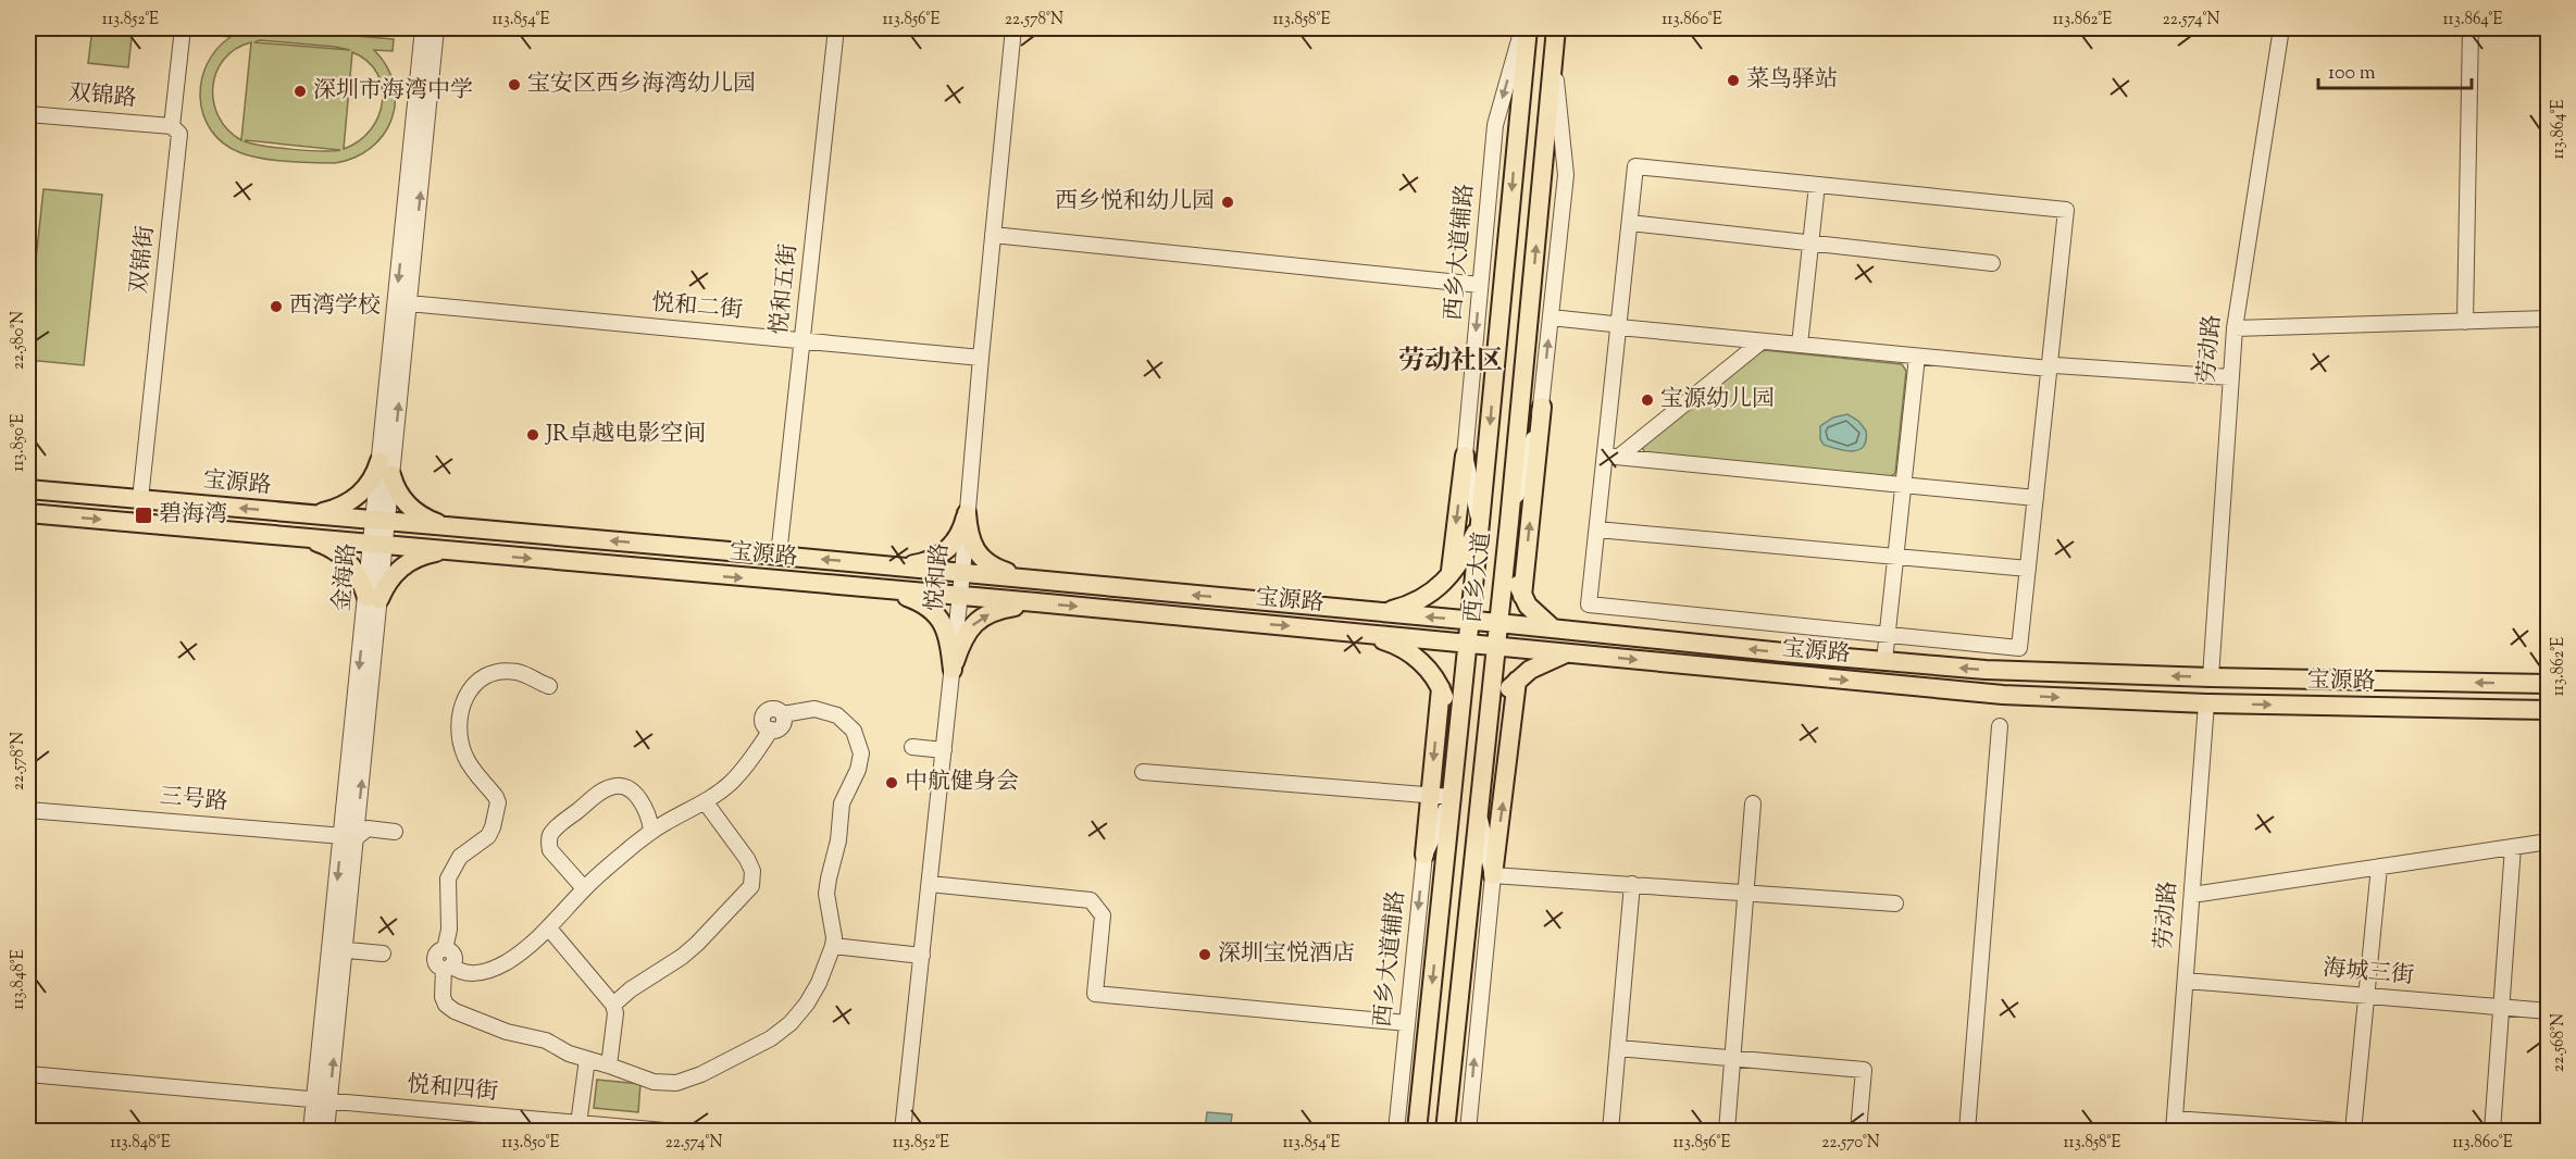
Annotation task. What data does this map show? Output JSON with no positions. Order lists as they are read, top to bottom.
{
  "streets": {
    "main road": ["宝源路", "西乡大道"],
    "street": [
      "双锦路",
      "西乡大道辅路",
      "双锦街",
      "悦和五街",
      "悦和二街",
      "劳动路",
      "金海路",
      "悦和路",
      "三号路",
      "海城三街",
      "悦和四街"
    ]
  },
  "crossings": [
    ["双锦路", "双锦街"],
    ["西乡大道辅路", "西乡大道"],
    ["双锦街", "宝源路"],
    ["悦和五街", "悦和二街"],
    ["悦和五街", "宝源路"],
    ["悦和二街", "金海路"],
    ["悦和二街", "悦和路"],
    ["劳动路", "宝源路"],
    ["劳动路", "海城三街"],
    ["宝源路", "金海路"],
    ["宝源路", "悦和路"],
    ["宝源路", "西乡大道"],
    ["金海路", "三号路"],
    ["金海路", "悦和四街"]
  ],
  "districts": ["劳动社区"],
  "places": {
    "other": [
      "菜鸟驿站",
      "宝安区西乡海湾幼儿园",
      "深圳市海湾中学",
      "西乡悦和幼儿园",
      "西湾学校",
      "宝源幼儿园",
      "JR卓越电影空间",
      "中航健身会",
      "深圳宝悦酒店"
    ],
    "transit": ["碧海湾"]
  },
  "scale_bar": "100 m",
  "coordinates": [
    "113.852°E",
    "113.854°E",
    "113.856°E",
    "22.578°N",
    "113.858°E",
    "113.860°E",
    "113.862°E",
    "22.574°N",
    "113.864°E",
    "22.580°N",
    "113.850°E",
    "113.848°E",
    "22.568°N",
    "22.570°N"
  ]
}
